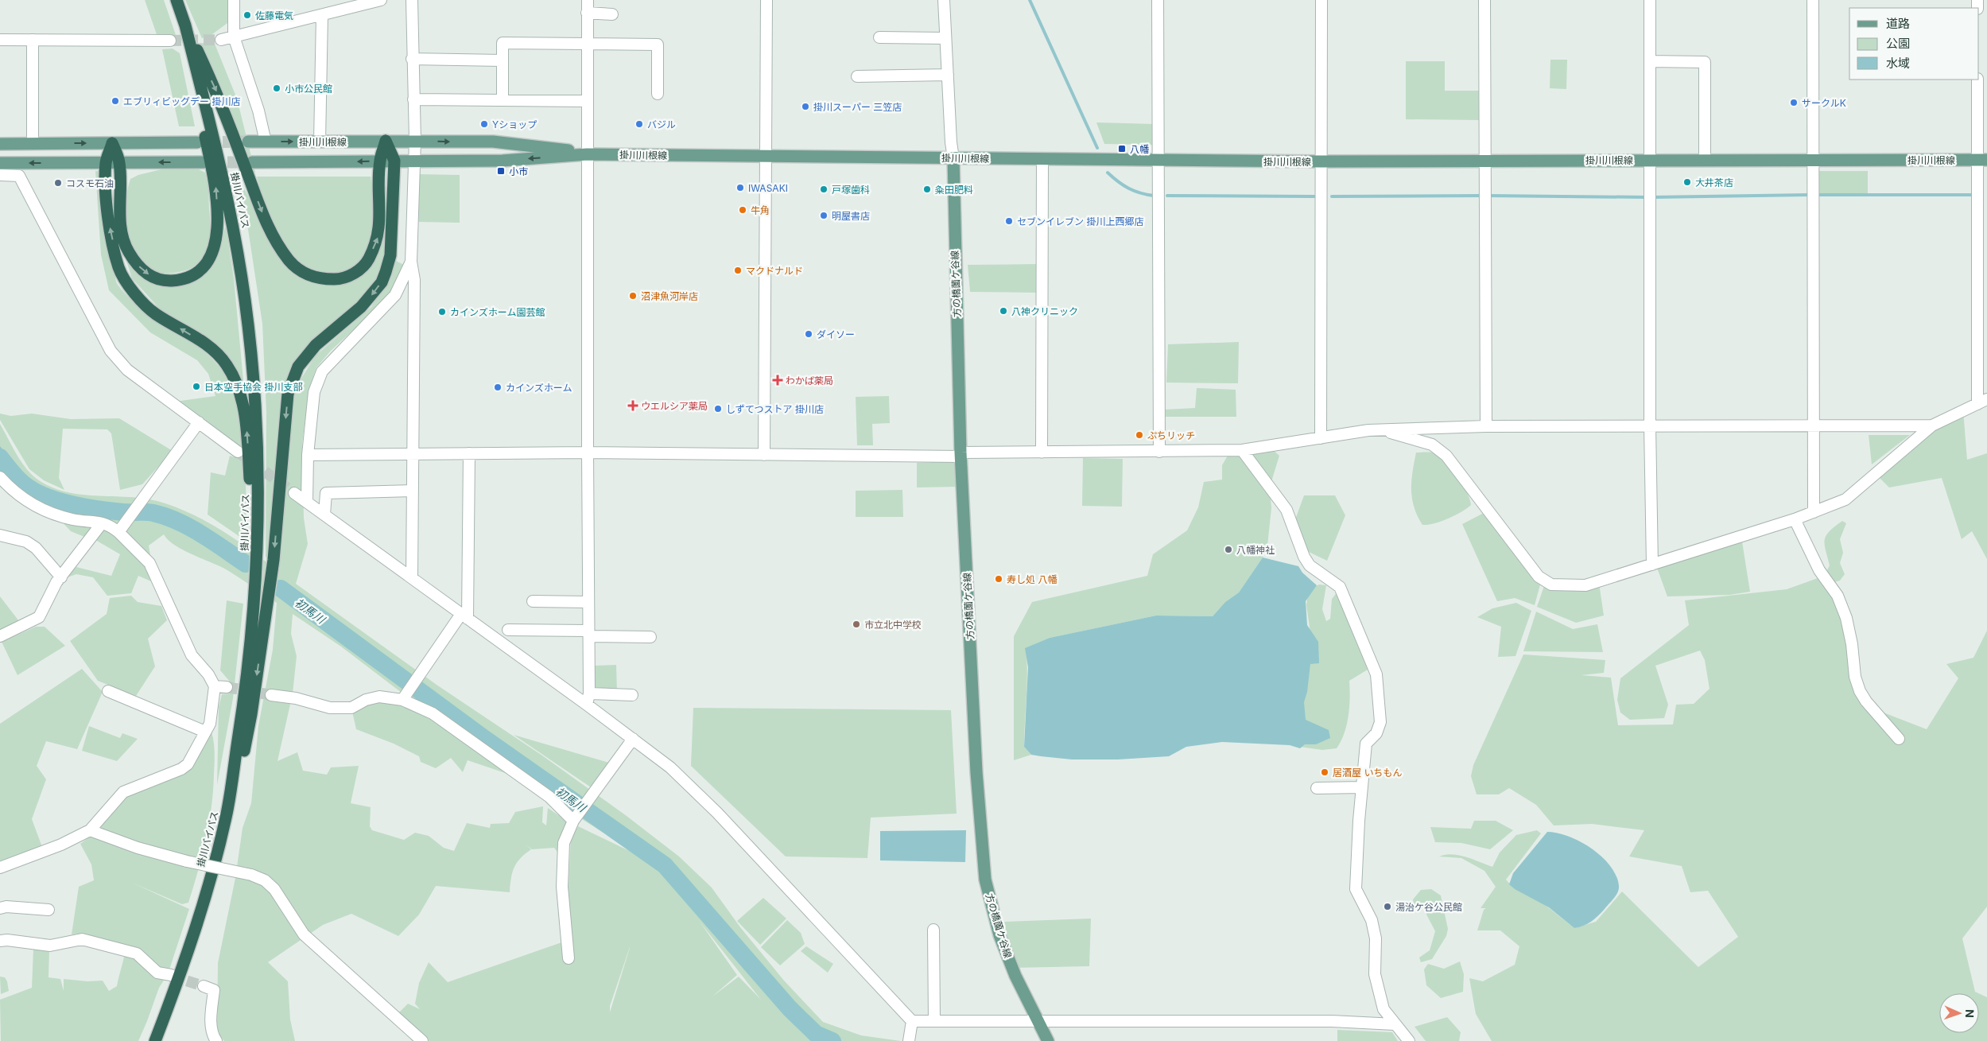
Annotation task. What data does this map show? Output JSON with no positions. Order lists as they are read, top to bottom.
{
  "streets": {
    "highway": ["掛川バイパス"],
    "main road": ["掛川川根線", "方の橋薗ケ谷線"]
  },
  "crossings": [
    ["掛川川根線", "方の橋薗ケ谷線"]
  ],
  "water": ["初馬川"],
  "places": {
    "other": [
      "佐藤電気",
      "小市公民館",
      "エブリィビッグデー 掛川店",
      "サークルK",
      "掛川スーパー 三笠店",
      "Yショップ",
      "バジル",
      "大井茶店",
      "コスモ石油",
      "IWASAKI",
      "戸塚歯科",
      "粂田肥料",
      "牛角",
      "明屋書店",
      "セブンイレブン 掛川上西郷店",
      "マクドナルド",
      "沼津魚河岸店",
      "八神クリニック",
      "カインズホーム園芸館",
      "ダイソー",
      "日本空手協会 掛川支部",
      "カインズホーム",
      "しずてつストア 掛川店",
      "ぷちリッチ",
      "八幡神社",
      "寿し処 八幡",
      "市立北中学校",
      "居酒屋 いちもん",
      "湯治ケ谷公民館"
    ],
    "transit": ["八幡", "小市"],
    "health": ["わかば薬局", "ウエルシア薬局"]
  },
  "legend": ["道路", "公園", "水域"],
  "north": "right"
}
